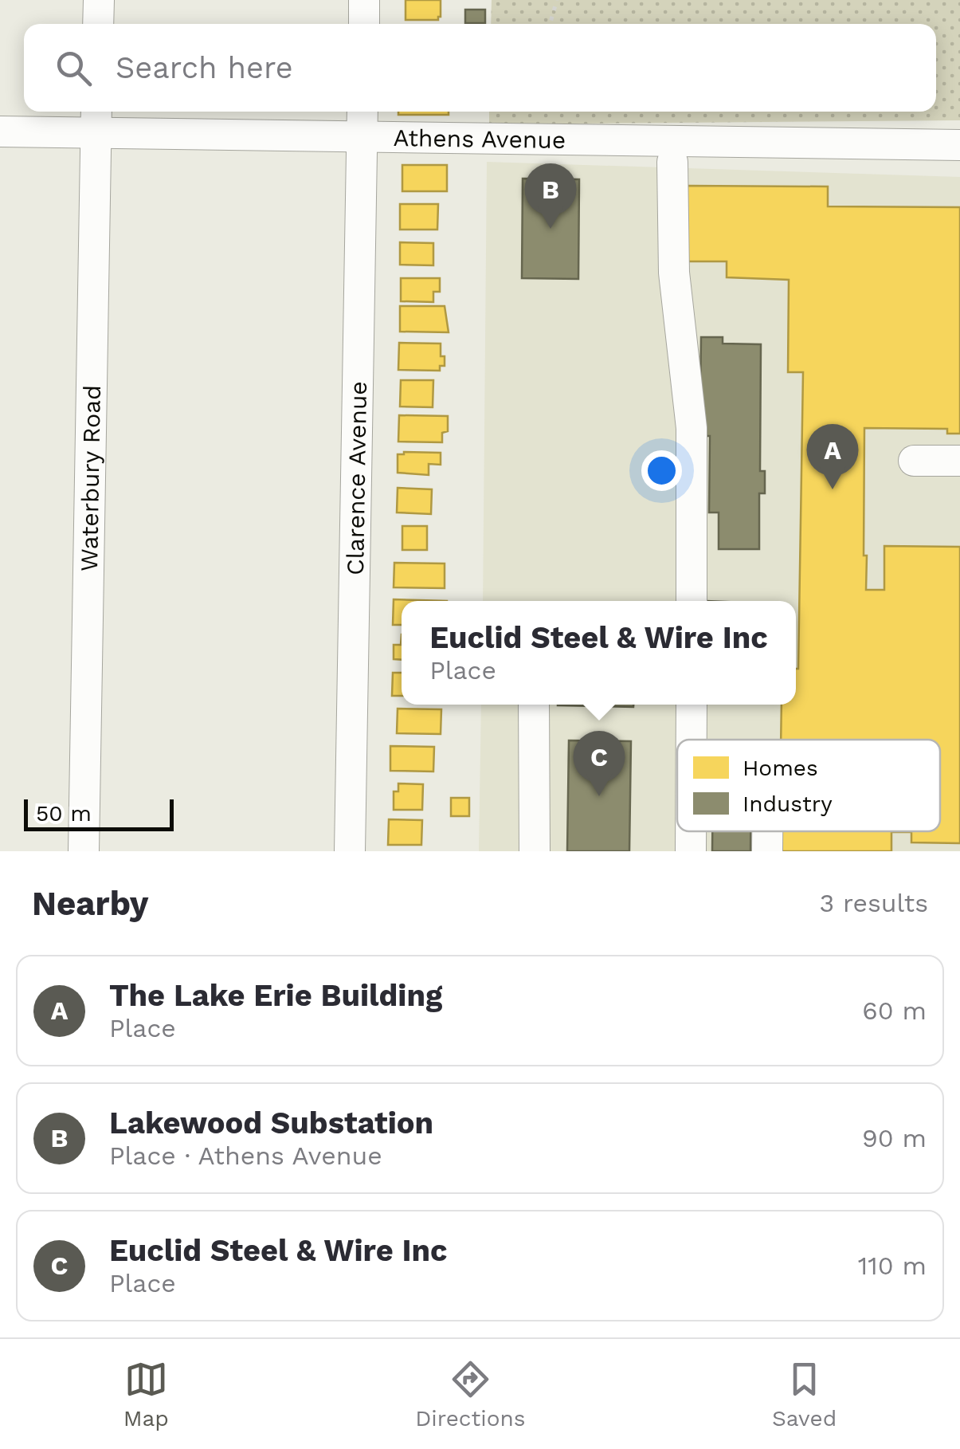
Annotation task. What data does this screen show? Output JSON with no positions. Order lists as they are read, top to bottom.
{
  "streets": {
    "street": ["Athens Avenue", "Waterbury Road", "Clarence Avenue"]
  },
  "crossings": [
    ["Athens Avenue", "Waterbury Road"],
    ["Athens Avenue", "Clarence Avenue"]
  ],
  "legend": ["Homes", "Industry"],
  "scale_bar": "50 m",
  "page": {
    "search": "Search here",
    "pins": ["B", "A", "C"],
    "popup": ["Euclid Steel & Wire Inc", "Place"],
    "scale": "50 m",
    "heading": ["Nearby", "3 results"],
    "list": [
      {
        "mark": "A",
        "name": "The Lake Erie Building",
        "note": "Place",
        "value": "60 m"
      },
      {
        "mark": "B",
        "name": "Lakewood Substation",
        "note": "Place · Athens Avenue",
        "value": "90 m"
      },
      {
        "mark": "C",
        "name": "Euclid Steel & Wire Inc",
        "note": "Place",
        "value": "110 m"
      }
    ],
    "nav": ["Map", "Directions", "Saved"]
  }
}
